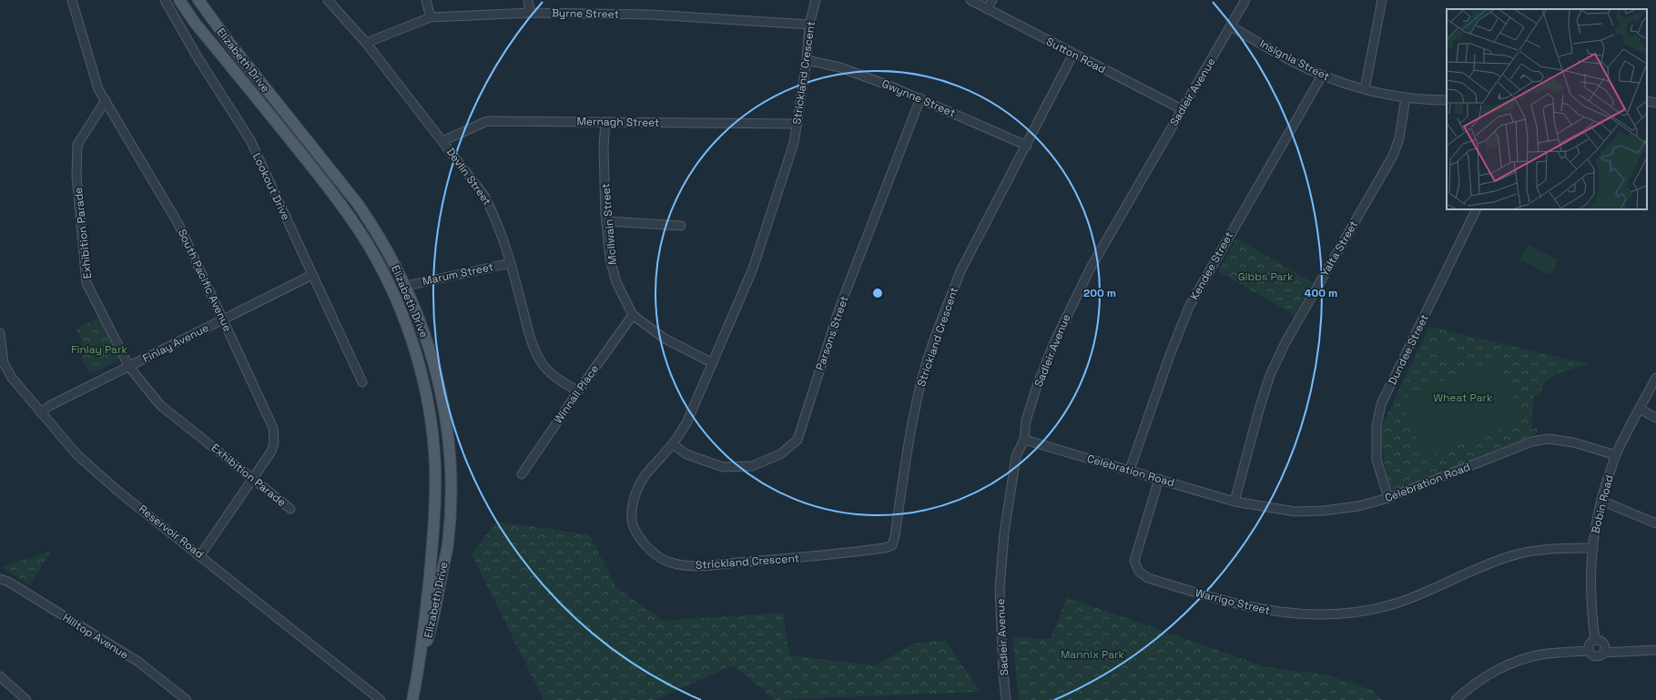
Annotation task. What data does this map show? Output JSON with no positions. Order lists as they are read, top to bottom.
{
  "streets": {
    "main road": ["Elizabeth Drive"],
    "street": [
      "Byrne Street",
      "Sutton Road",
      "Insignia Street",
      "Strickland Crescent",
      "Sadleir Avenue",
      "Gwynne Street",
      "Mernagh Street",
      "Devlin Street",
      "Lookout Drive",
      "McIlwain Street",
      "Exhibition Parade",
      "Yalta Street",
      "Kendee Street",
      "Marum Street",
      "South Pacific Avenue",
      "Parsons Street",
      "Finlay Avenue",
      "Dundee Street",
      "Winnall Place",
      "Celebration Road",
      "Bobin Road",
      "Reservoir Road",
      "Warrigo Street",
      "Hilltop Avenue"
    ]
  },
  "crossings": [
    ["Byrne Street", "Strickland Crescent"],
    ["Byrne Street", "Devlin Street"],
    ["Sutton Road", "Strickland Crescent"],
    ["Sutton Road", "Sadleir Avenue"],
    ["Elizabeth Drive", "Marum Street"],
    ["Insignia Street", "Sadleir Avenue"],
    ["Insignia Street", "Yalta Street"],
    ["Insignia Street", "Kendee Street"],
    ["Strickland Crescent", "Gwynne Street"],
    ["Strickland Crescent", "Mernagh Street"],
    ["Strickland Crescent", "McIlwain Street"],
    ["Strickland Crescent", "Parsons Street"],
    ["Sadleir Avenue", "Celebration Road"],
    ["Gwynne Street", "Parsons Street"],
    ["Mernagh Street", "Devlin Street"],
    ["Mernagh Street", "McIlwain Street"],
    ["Devlin Street", "Marum Street"],
    ["Devlin Street", "Winnall Place"],
    ["Lookout Drive", "Finlay Avenue"],
    ["McIlwain Street", "Winnall Place"],
    ["Exhibition Parade", "South Pacific Avenue"],
    ["Exhibition Parade", "Finlay Avenue"],
    ["Yalta Street", "Celebration Road"],
    ["Kendee Street", "Celebration Road"],
    ["South Pacific Avenue", "Finlay Avenue"],
    ["South Pacific Avenue", "Reservoir Road"],
    ["Finlay Avenue", "Reservoir Road"],
    ["Dundee Street", "Celebration Road"],
    ["Celebration Road", "Bobin Road"],
    ["Celebration Road", "Warrigo Street"],
    ["Bobin Road", "Warrigo Street"]
  ],
  "parks": [
    "Gibbs Park",
    "Finlay Park",
    "Wheat Park",
    "Mannix Park"
  ],
  "rings": ["200 m", "400 m"]
}
